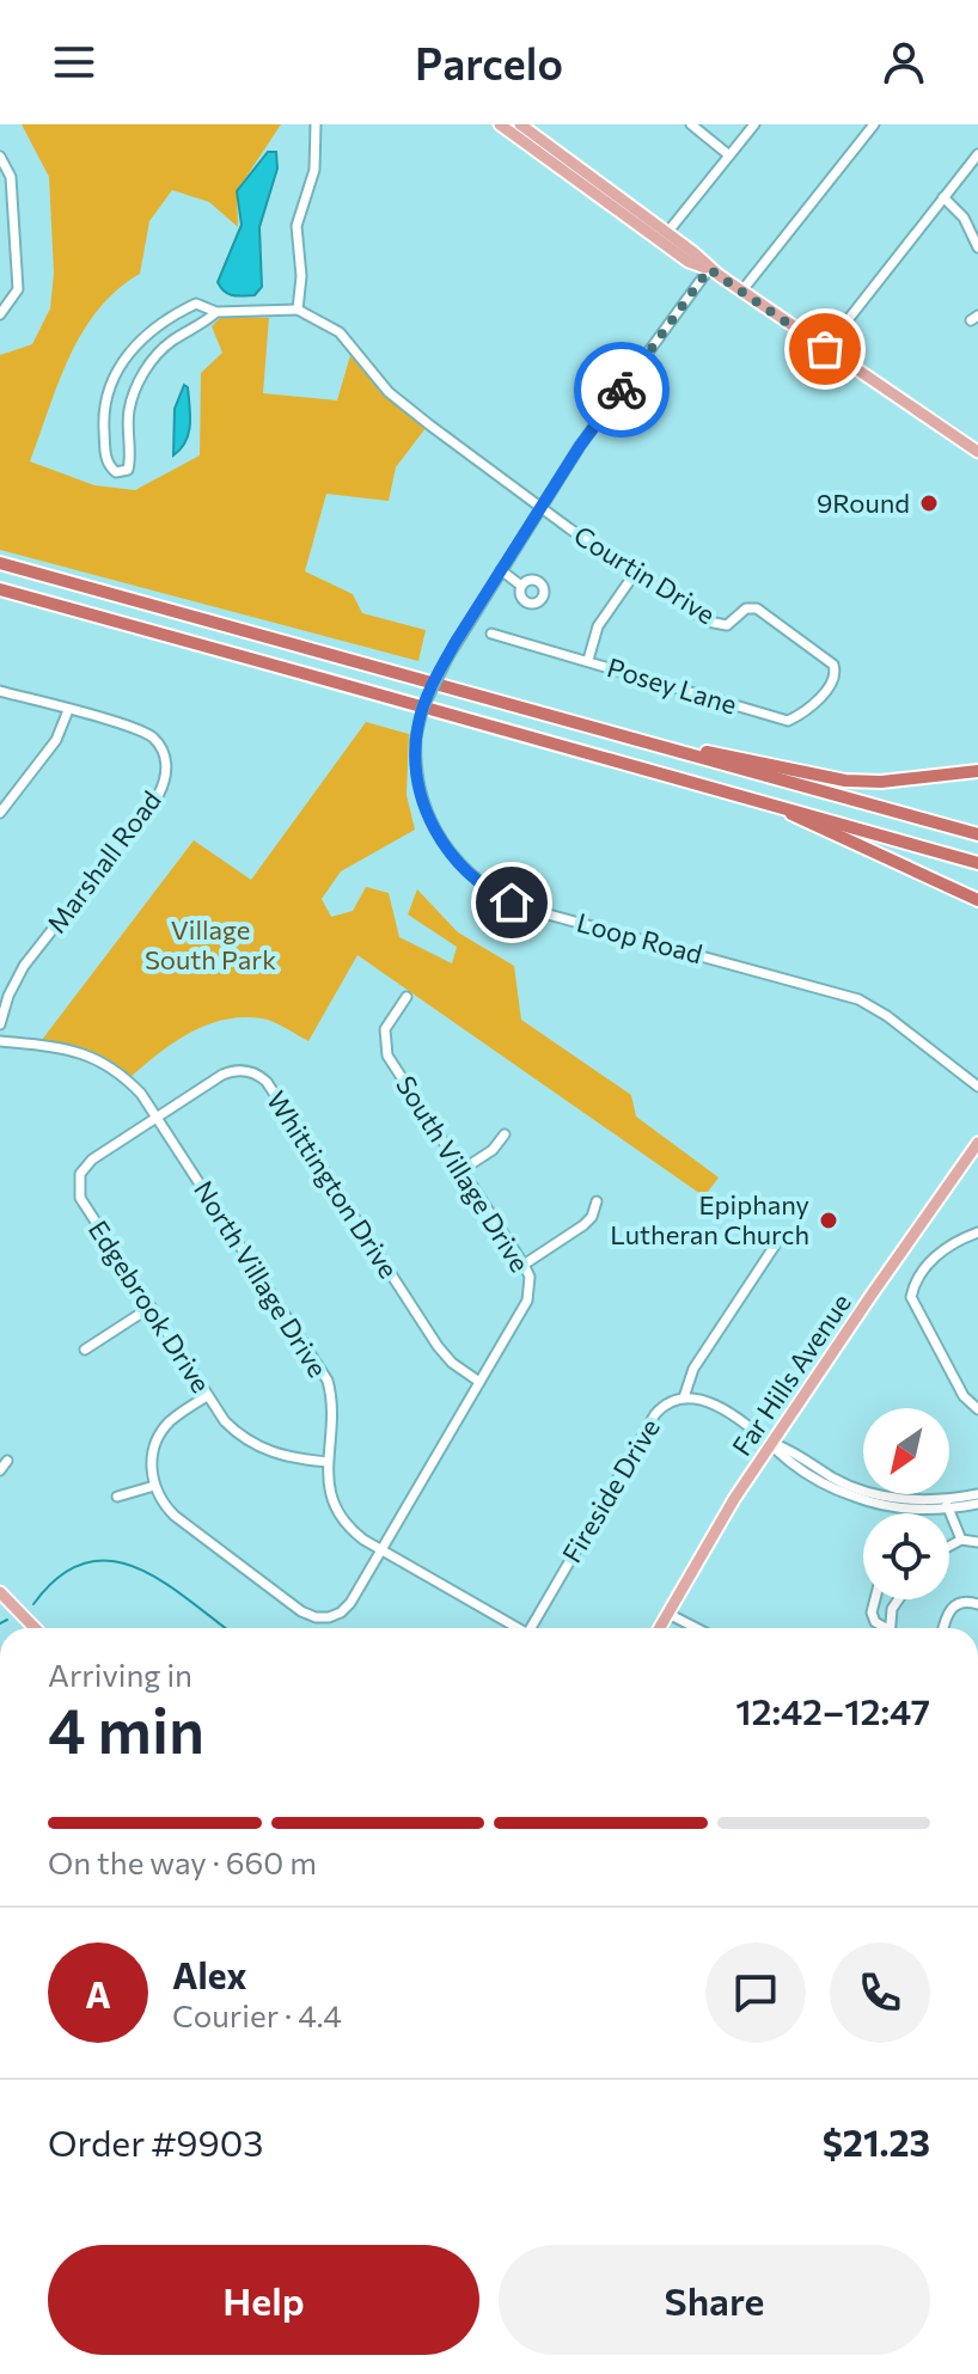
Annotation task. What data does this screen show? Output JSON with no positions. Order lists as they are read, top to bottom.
{
  "streets": {
    "main road": ["Far Hills Avenue"],
    "street": [
      "Courtin Drive",
      "Posey Lane",
      "Marshall Road",
      "Loop Road",
      "South Village Drive",
      "Whittington Drive",
      "North Village Drive",
      "Edgebrook Drive",
      "Fireside Drive"
    ]
  },
  "crossings": [
    ["Courtin Drive", "Posey Lane"],
    ["Courtin Drive", "Loop Road"],
    ["South Village Drive", "Whittington Drive"],
    ["South Village Drive", "North Village Drive"],
    ["Whittington Drive", "North Village Drive"],
    ["Whittington Drive", "Edgebrook Drive"],
    ["North Village Drive", "Edgebrook Drive"],
    ["Far Hills Avenue", "Fireside Drive"]
  ],
  "parks": ["Village South Park"],
  "places": ["9Round", "Epiphany Lutheran Church"],
  "north": "bottom left",
  "page": {
    "header": "Parcelo",
    "heading": ["4 min", "Arriving in", "12:42–12:47"],
    "panel": [
      "Alex",
      "Courier · 4.4",
      "Order #9903",
      "$21.23"
    ],
    "bar": "On the way · 660 m",
    "round": "A",
    "buttons": ["Help", "Share"]
  }
}
